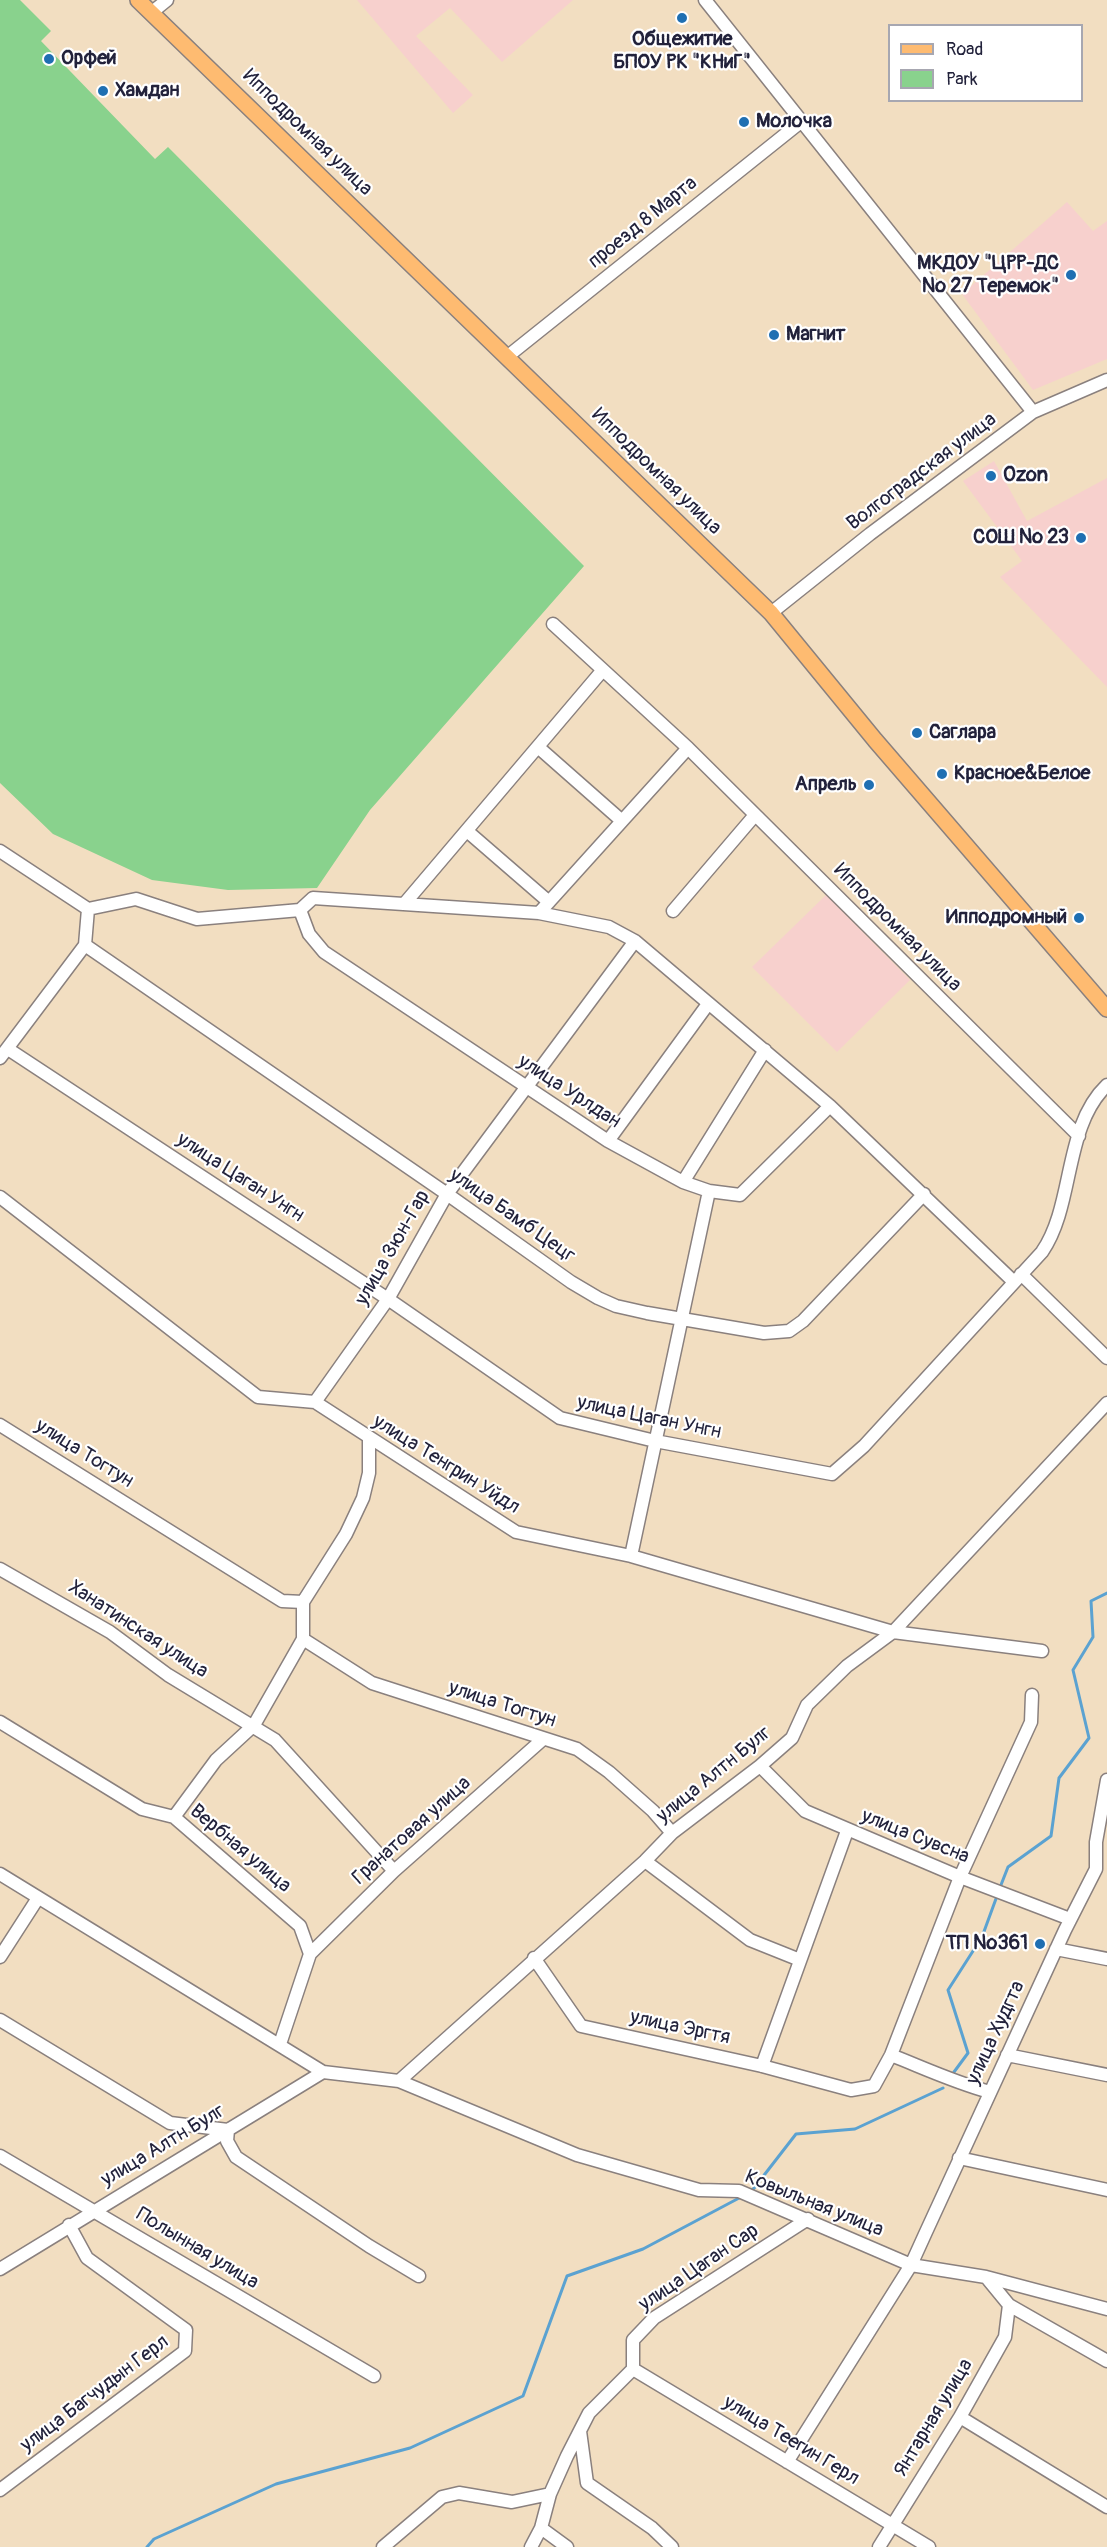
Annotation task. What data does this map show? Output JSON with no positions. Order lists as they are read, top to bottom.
{
  "streets": {
    "main road": ["Ипподромная улица"],
    "street": [
      "проезд 8 Марта",
      "Волгоградская улица",
      "улица Урлдан",
      "улица Цаган Унгн",
      "улица Бамб Цецг",
      "улица Зюн-Гар",
      "улица Тогтун",
      "улица Тенгрин Уйдл",
      "Ханатинская улица",
      "улица Алтн Булг",
      "Гранатовая улица",
      "улица Сувсна",
      "Вербная улица",
      "улица Эргтя",
      "улица Худгта",
      "Ковыльная улица",
      "Полынная улица",
      "улица Цаган Сар",
      "улица Багчудын Герл",
      "Янтарная улица",
      "улица Теегин Герл"
    ]
  },
  "crossings": [
    ["Ипподромная улица", "проезд 8 Марта"],
    ["Ипподромная улица", "Волгоградская улица"],
    ["Ипподромная улица", "улица Цаган Унгн"],
    ["улица Урлдан", "улица Зюн-Гар"],
    ["улица Цаган Унгн", "улица Зюн-Гар"],
    ["улица Бамб Цецг", "улица Зюн-Гар"],
    ["улица Зюн-Гар", "улица Тенгрин Уйдл"],
    ["улица Тогтун", "улица Алтн Булг"],
    ["улица Тогтун", "Гранатовая улица"],
    ["улица Тенгрин Уйдл", "улица Алтн Булг"],
    ["Ханатинская улица", "Гранатовая улица"],
    ["улица Алтн Булг", "улица Сувсна"],
    ["улица Алтн Булг", "улица Эргтя"],
    ["улица Алтн Булг", "Ковыльная улица"],
    ["улица Алтн Булг", "Полынная улица"],
    ["улица Алтн Булг", "улица Багчудын Герл"],
    ["Гранатовая улица", "Вербная улица"],
    ["улица Сувсна", "улица Худгта"],
    ["улица Худгта", "Ковыльная улица"],
    ["улица Худгта", "улица Теегин Герл"],
    ["Ковыльная улица", "улица Цаган Сар"],
    ["улица Цаган Сар", "улица Теегин Герл"],
    ["Янтарная улица", "улица Теегин Герл"]
  ],
  "places": [
    "Общежитие БПОУ РК \"КНиГ\"",
    "Орфей",
    "Хамдан",
    "Молочка",
    "МКДОУ \"ЦРР-ДС № 27 Теремок\"",
    "Магнит",
    "Ozon",
    "СОШ № 23",
    "Саглара",
    "Красное&Белое",
    "Апрель",
    "Ипподромный",
    "ТП №361"
  ],
  "legend": ["Road", "Park"]
}
